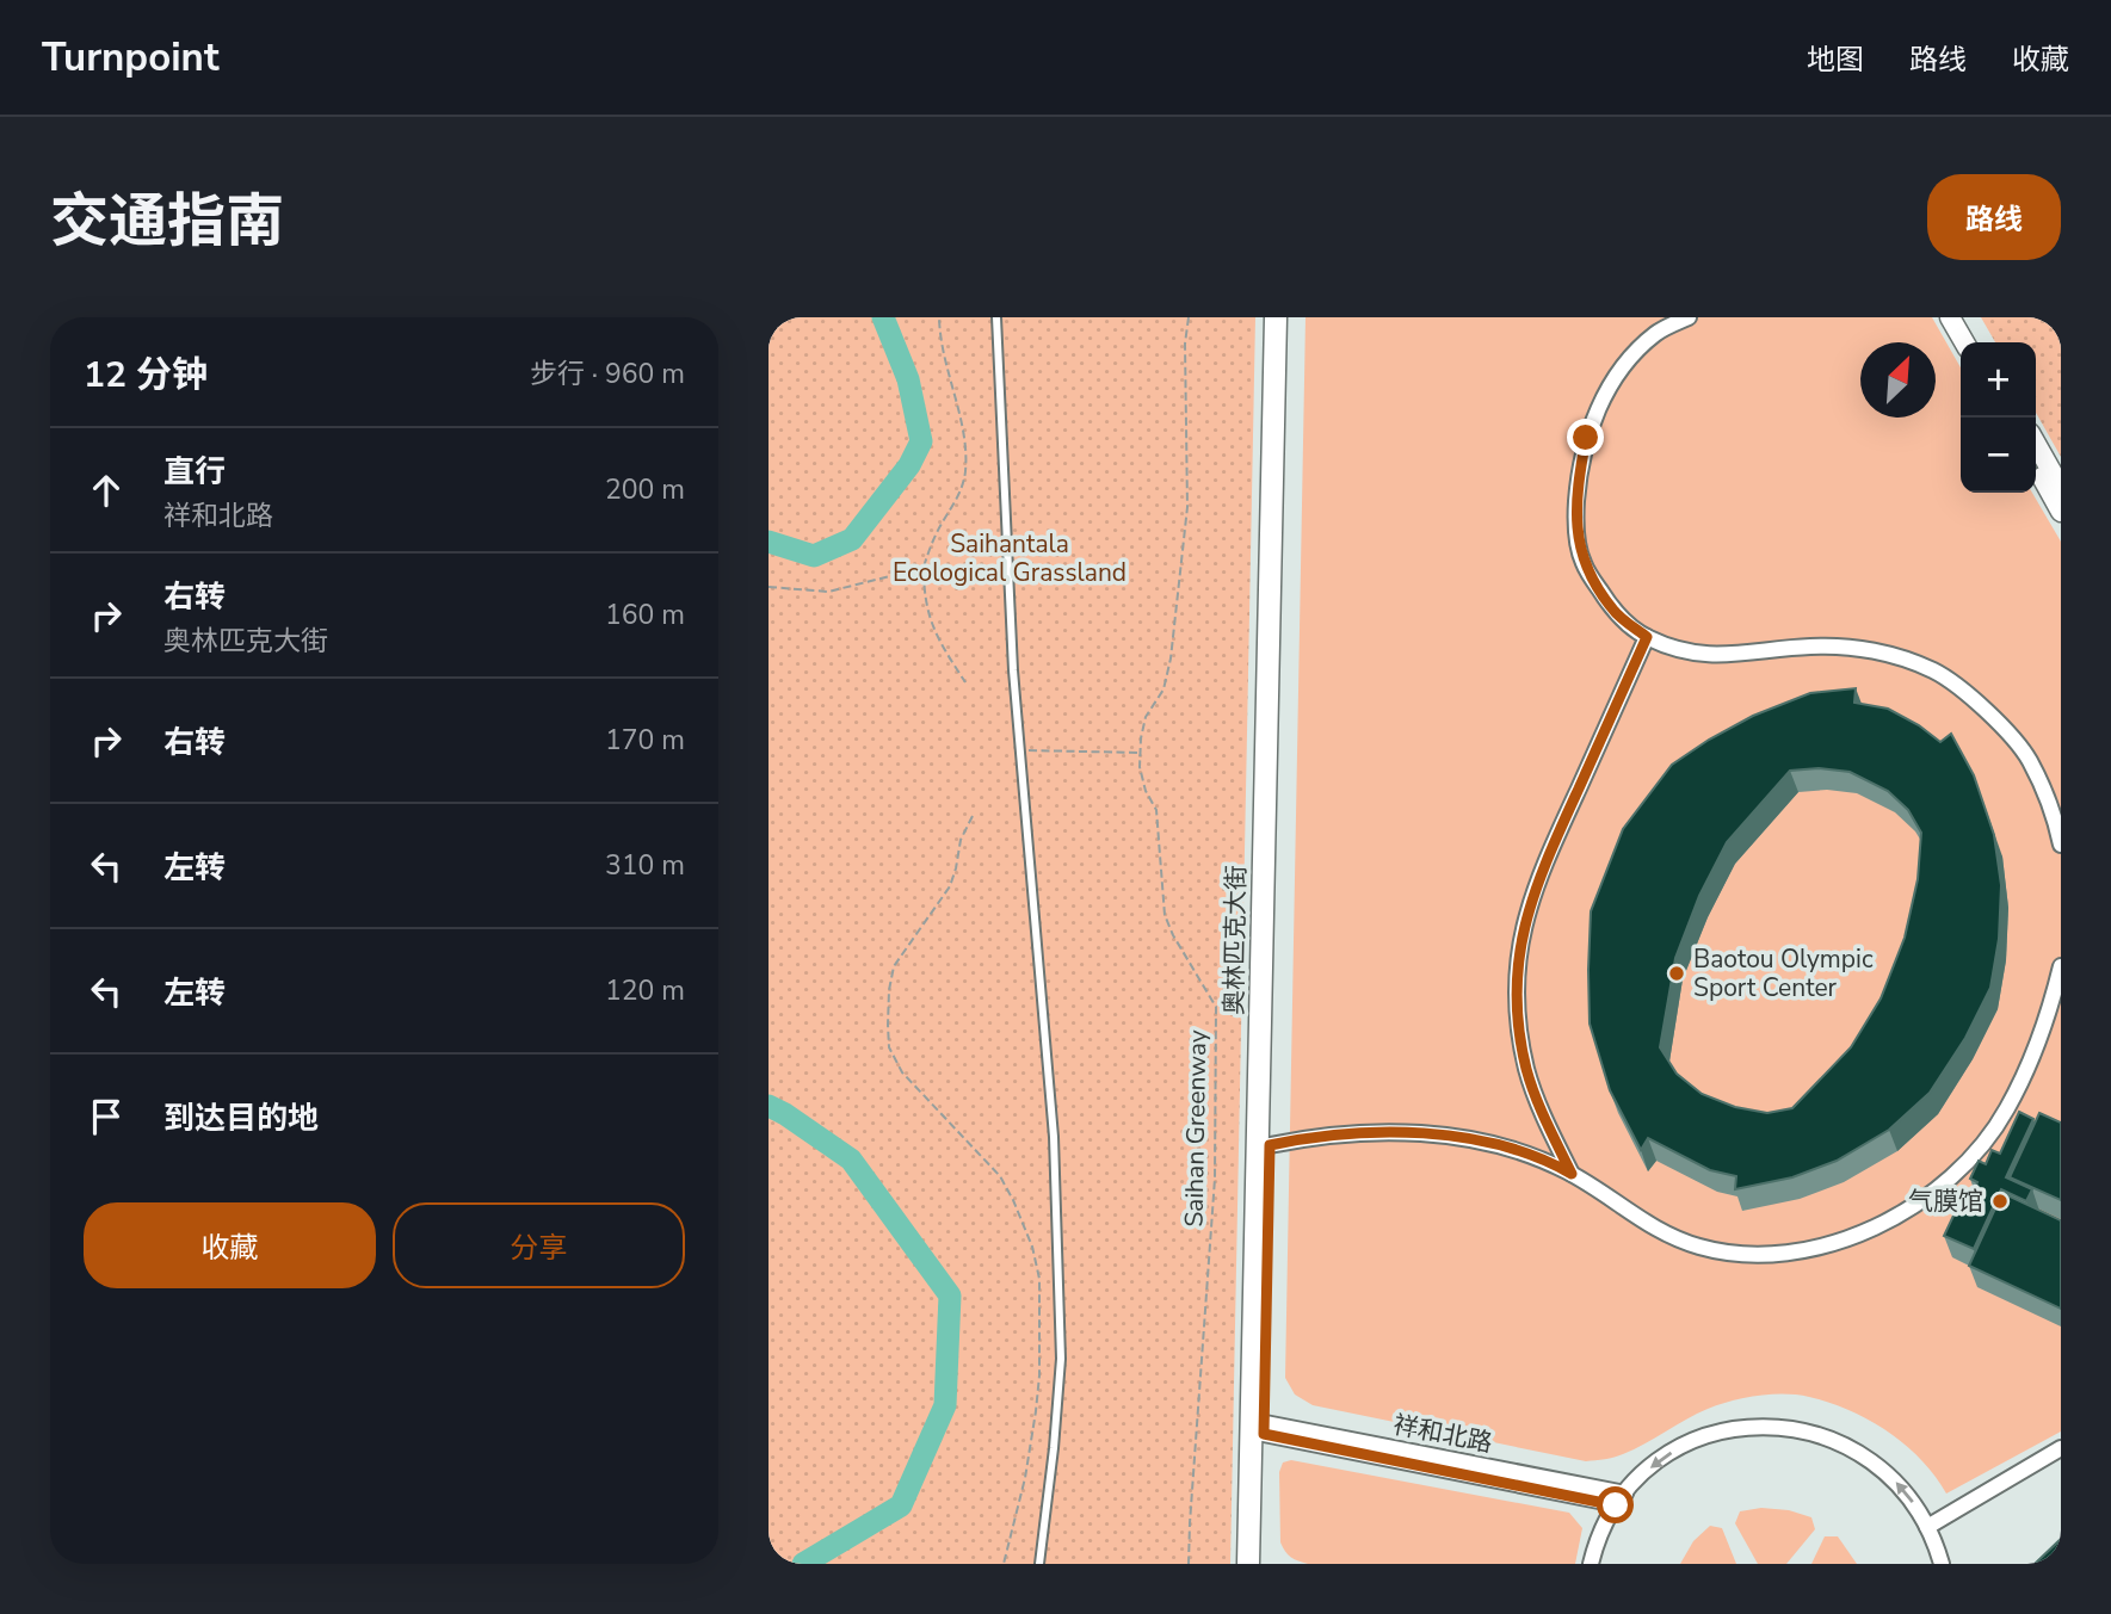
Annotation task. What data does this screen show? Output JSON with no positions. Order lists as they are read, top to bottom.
{
  "streets": {
    "main road": ["奥林匹克大街"],
    "street": ["祥和北路"],
    "path": ["Saihan Greenway"]
  },
  "crossings": [
    ["奥林匹克大街", "祥和北路"]
  ],
  "parks": ["Saihantala Ecological Grassland"],
  "places": ["Baotou Olympic Sport Center", "气膜馆"],
  "north": "top right",
  "page": {
    "header": "Turnpoint",
    "nav": ["地图", "路线", "收藏"],
    "title": "交通指南",
    "buttons": [
      "路线",
      ["收藏", "分享"]
    ],
    "heading": ["12 分钟", "步行 · 960 m"],
    "map_buttons": ["+", "−"],
    "list": [
      ["直行", "祥和北路", "200 m"],
      ["右转", "奥林匹克大街", "160 m"],
      ["右转", "170 m"],
      ["左转", "310 m"],
      ["左转", "120 m"],
      "到达目的地"
    ]
  }
}
